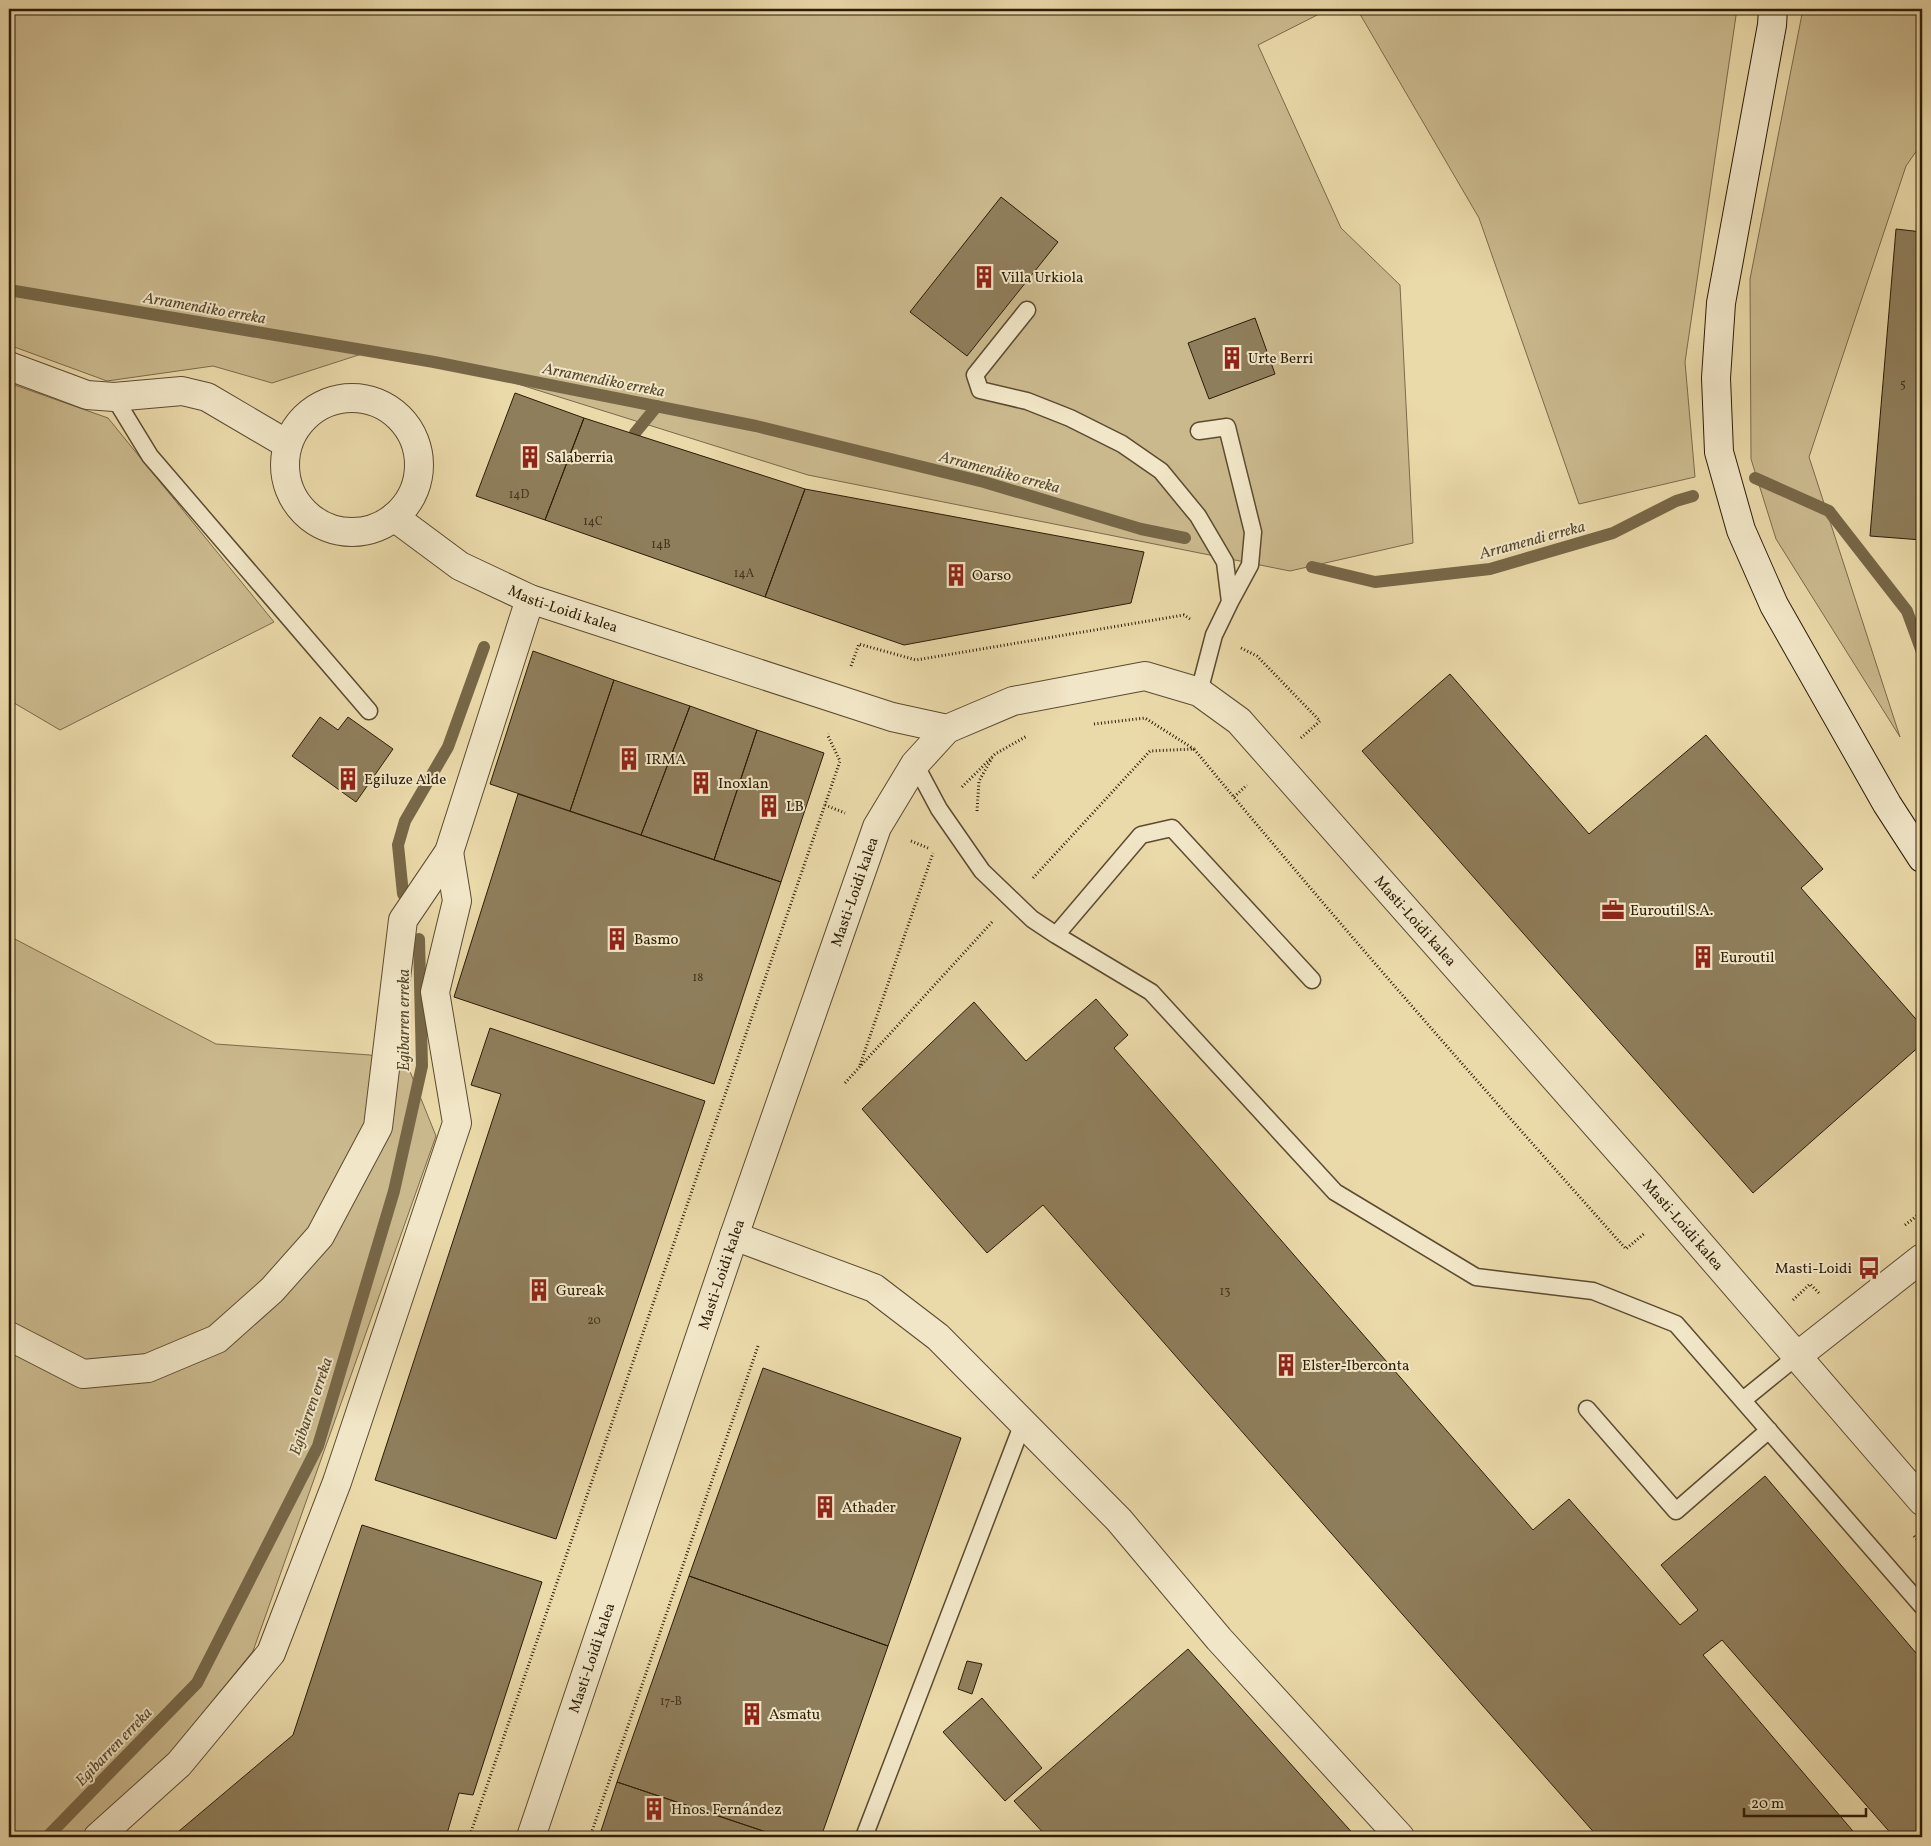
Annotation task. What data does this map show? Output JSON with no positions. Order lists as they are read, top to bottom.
{
  "streets": {
    "street": ["Masti-Loidi kalea"]
  },
  "water": ["Arramendiko erreka", "Arramendi erreka", "Egibarren erreka"],
  "places": {
    "building": [
      "Villa Urkiola",
      "Urte Berri",
      "Salaberria",
      "Oarso",
      "IRMA",
      "Egiluze Alde",
      "Inoxlan",
      "LB",
      "Basmo",
      "Euroutil",
      "Gureak",
      "Elster-Iberconta",
      "Athader",
      "Asmatu",
      "Hnos. Fernández"
    ],
    "office": ["Euroutil S.A."],
    "bus stop": ["Masti-Loidi"]
  },
  "house_numbers": [
    "5",
    "14D",
    "14C",
    "14B",
    "14A",
    "18",
    "13",
    "20",
    "17-B"
  ],
  "scale_bar": "20 m"
}
